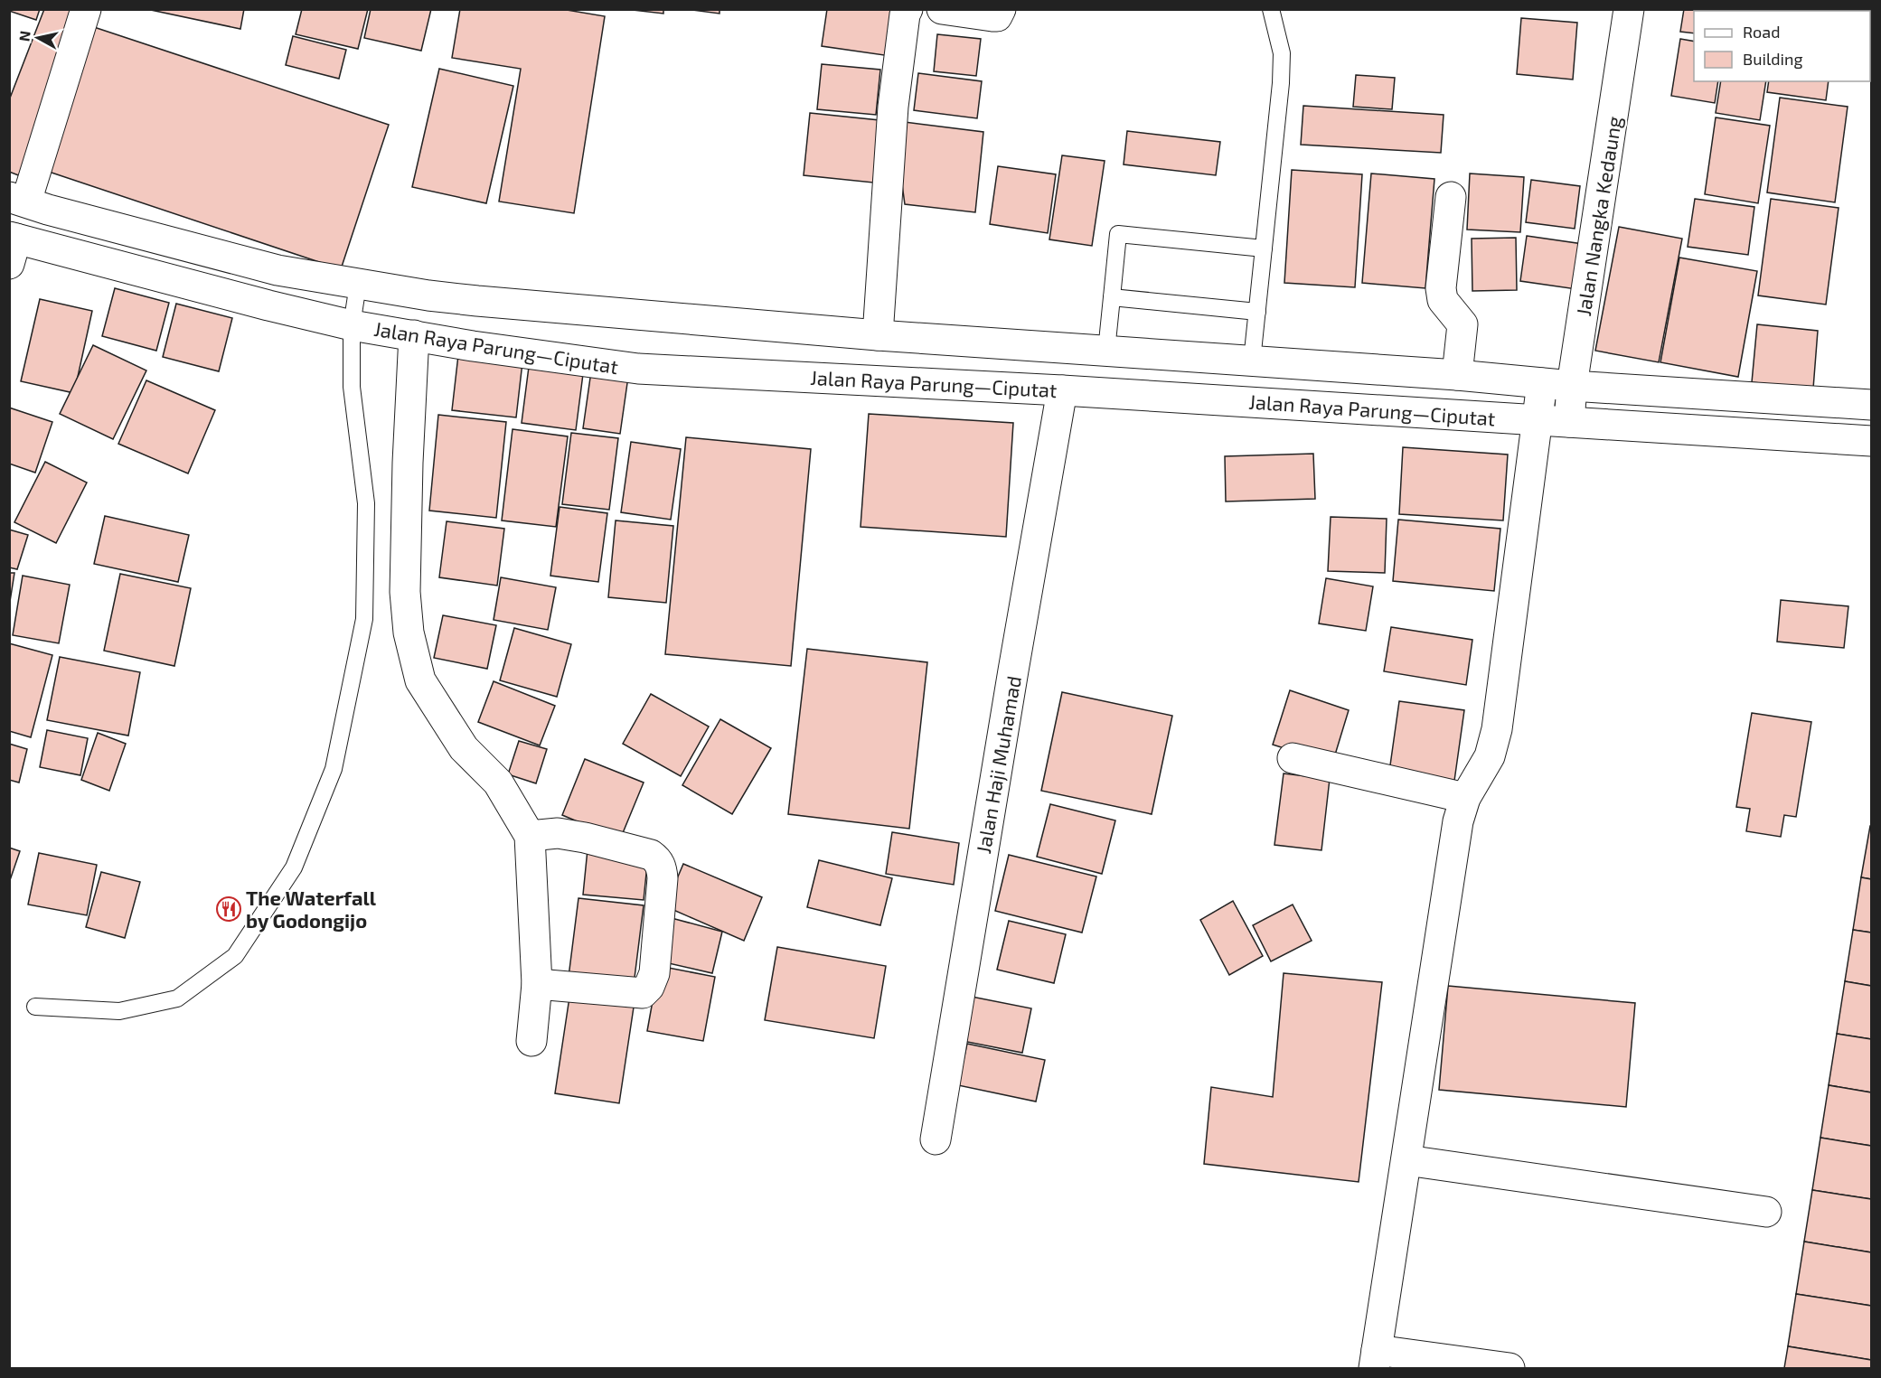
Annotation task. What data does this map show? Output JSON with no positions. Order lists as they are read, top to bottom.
{
  "streets": {
    "main road": ["Jalan Nangka Kedaung", "Jalan Raya Parung—Ciputat", "Jalan Haji Muhamad"]
  },
  "crossings": [
    ["Jalan Nangka Kedaung", "Jalan Raya Parung—Ciputat"],
    ["Jalan Raya Parung—Ciputat", "Jalan Haji Muhamad"]
  ],
  "places": {
    "restaurant": ["The Waterfall by Godongijo"]
  },
  "legend": ["Road", "Building"],
  "north": "left"
}
